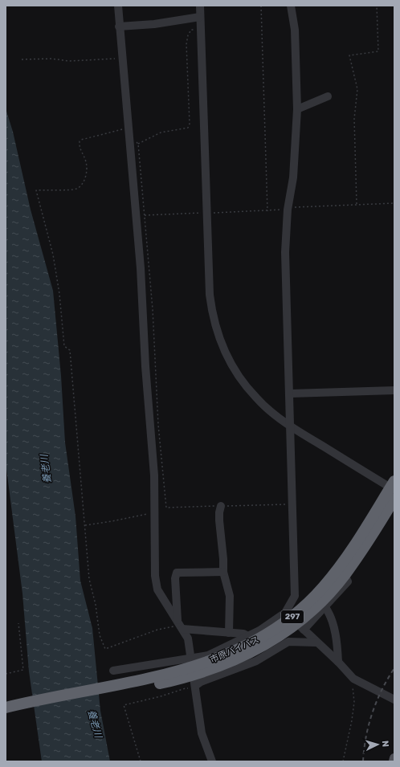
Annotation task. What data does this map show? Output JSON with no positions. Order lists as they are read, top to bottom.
{
  "streets": {
    "highway": ["297", "市原バイパス"]
  },
  "water": ["養老川"],
  "north": "right"
}
